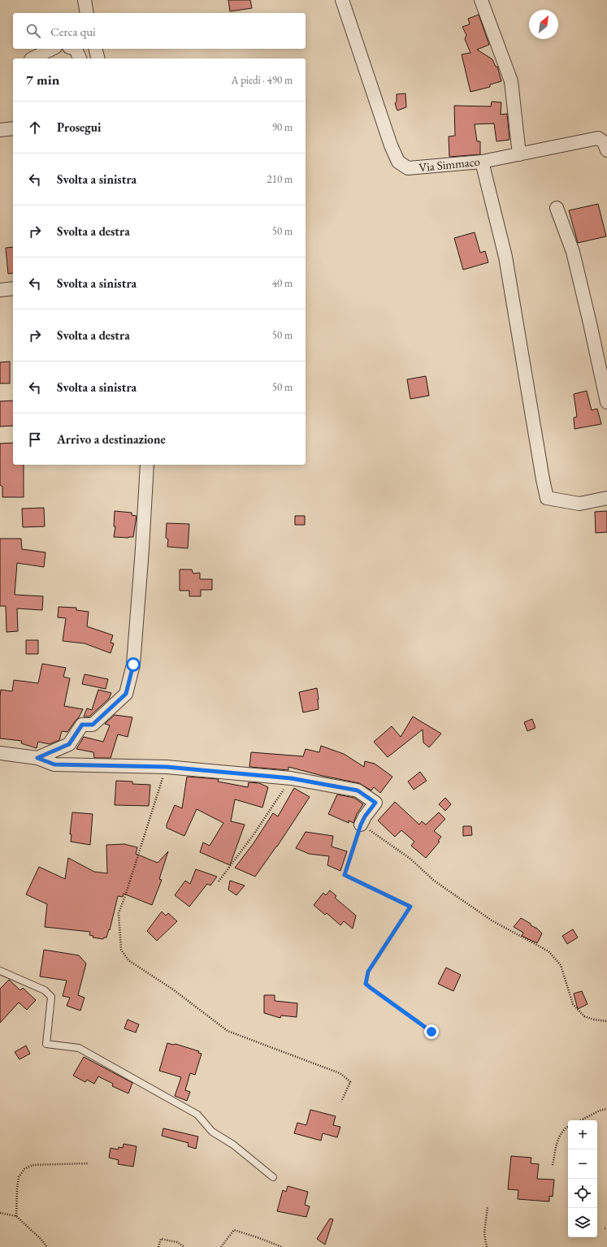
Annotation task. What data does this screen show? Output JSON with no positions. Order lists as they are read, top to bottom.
{
  "streets": {
    "street": ["Via Simmaco"]
  },
  "north": "top right",
  "page": {
    "search": "Cerca qui",
    "heading": ["7 min", "A piedi · 490 m"],
    "list": [
      ["Prosegui", "90 m"],
      ["Svolta a sinistra", "210 m"],
      ["Svolta a destra", "50 m"],
      ["Svolta a sinistra", "40 m"],
      ["Svolta a destra", "50 m"],
      ["Svolta a sinistra", "50 m"],
      "Arrivo a destinazione"
    ],
    "map_buttons": ["+", "−"]
  }
}
